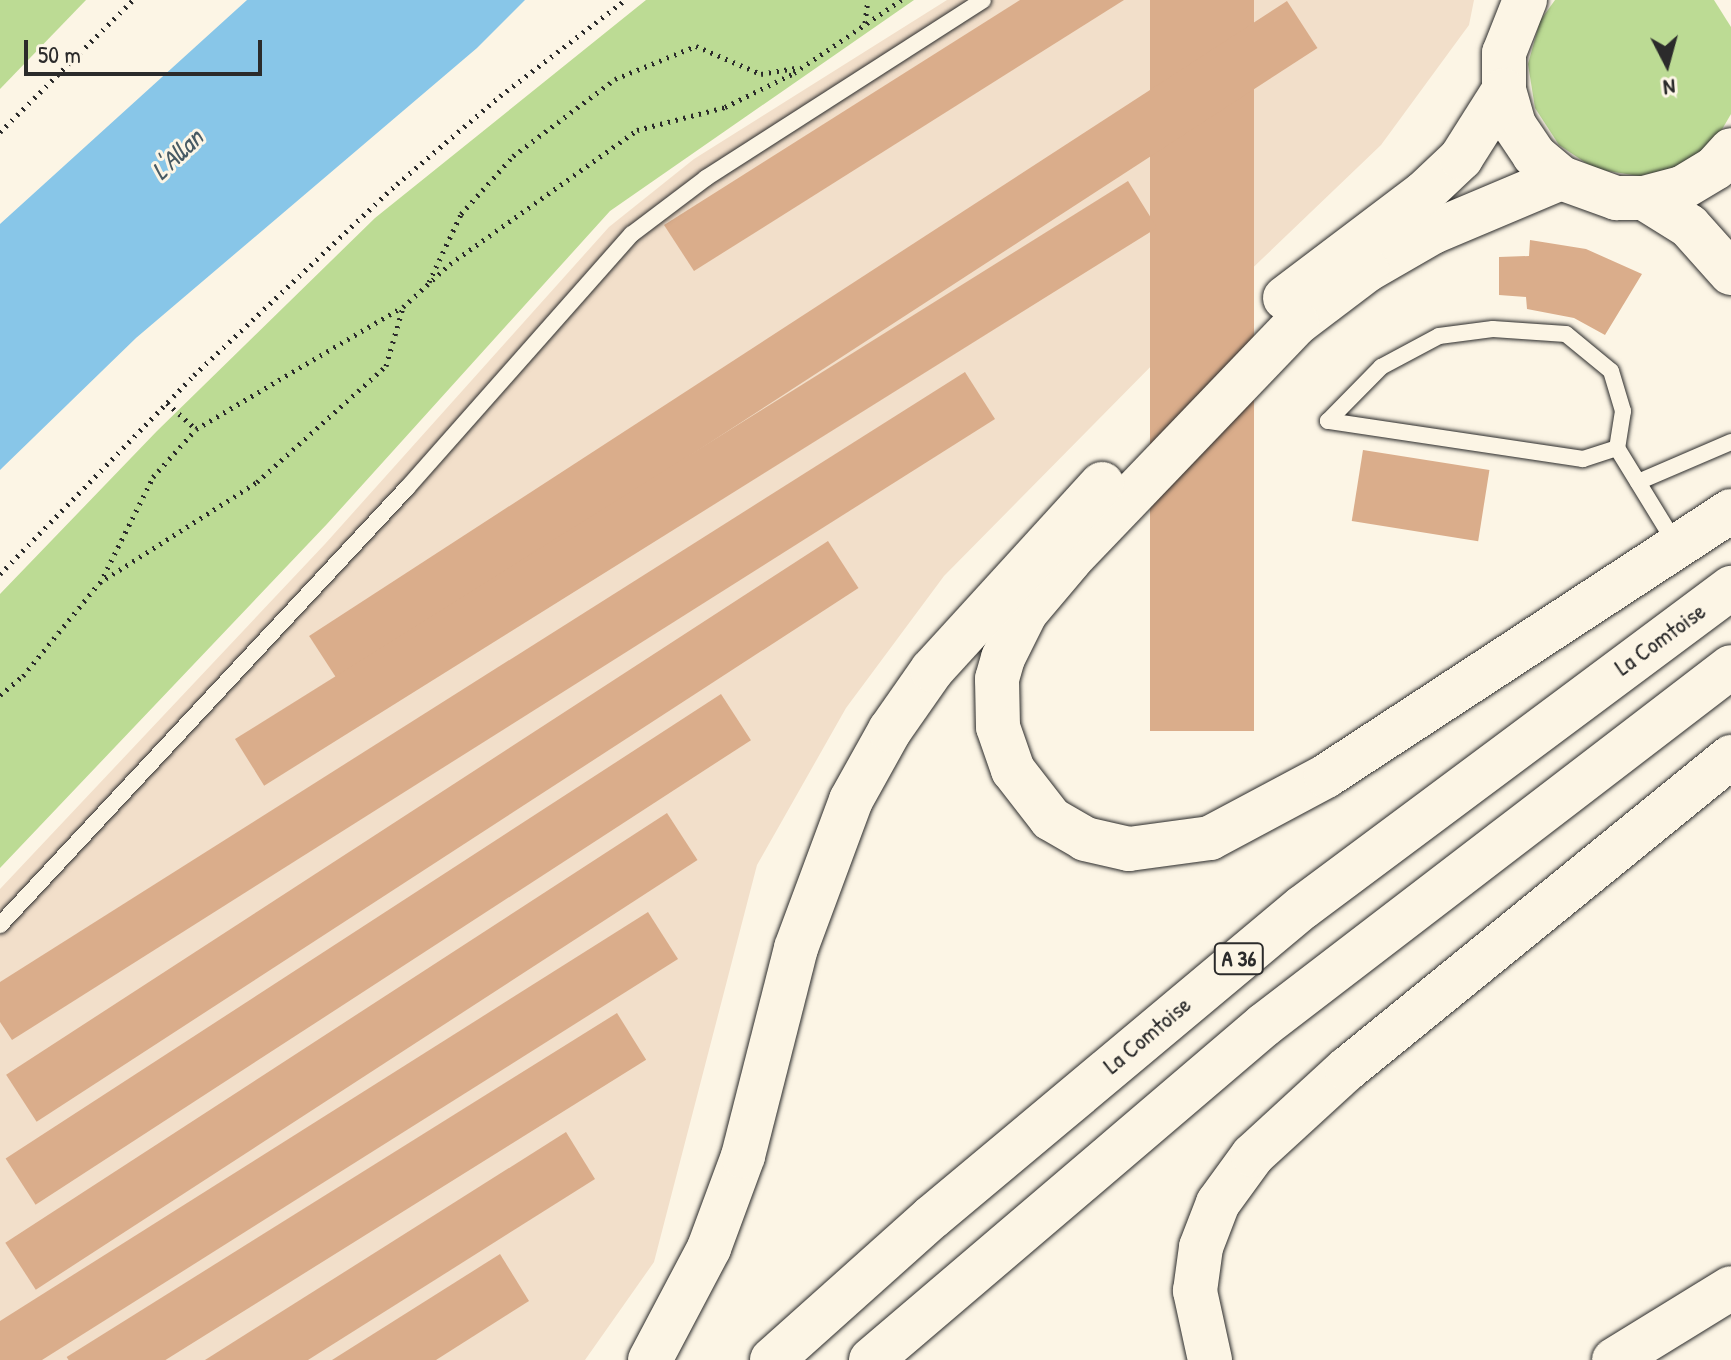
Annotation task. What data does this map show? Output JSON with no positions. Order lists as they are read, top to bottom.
{
  "streets": {
    "main road": ["La Comtoise", "A 36"]
  },
  "water": ["L'Allan"],
  "scale_bar": "50 m",
  "north": "bottom"
}
